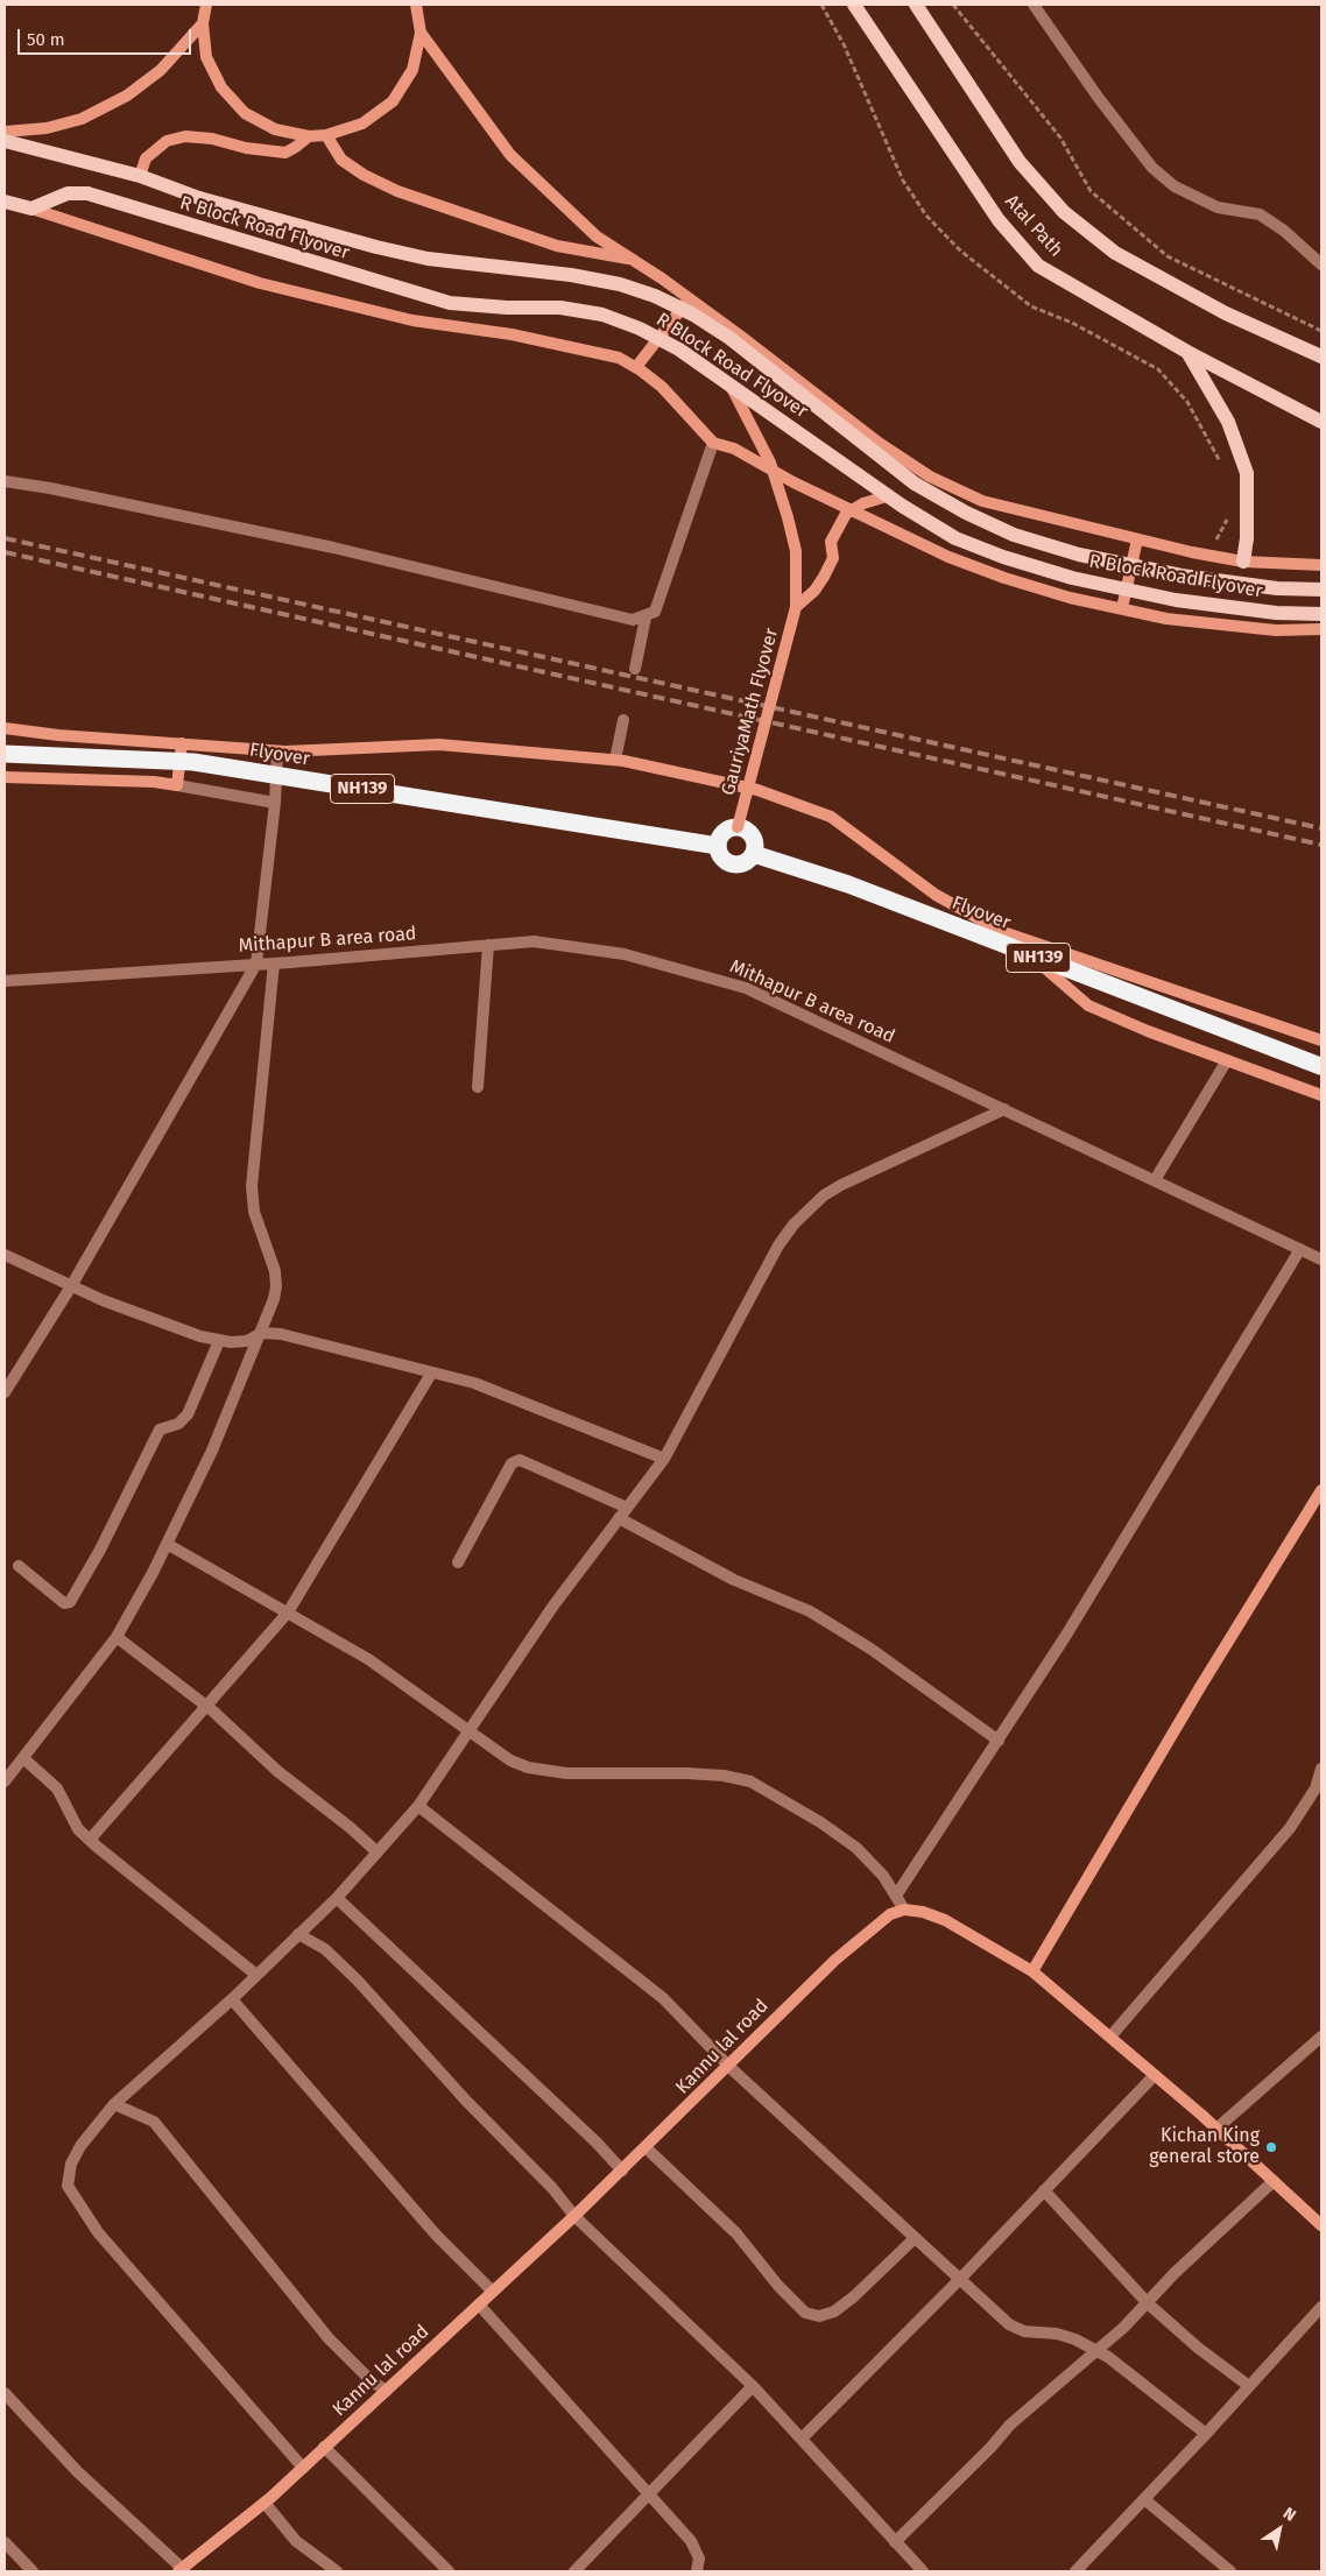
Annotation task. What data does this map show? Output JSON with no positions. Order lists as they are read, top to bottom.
{
  "streets": {
    "highway": ["Flyover", "NH139"],
    "main road": [
      "Atal Path",
      "R Block Road Flyover",
      "GauriyaMath Flyover",
      "Kannu lal road"
    ],
    "street": ["Mithapur B area road"]
  },
  "crossings": [
    ["R Block Road Flyover", "GauriyaMath Flyover"],
    ["GauriyaMath Flyover", "Flyover"]
  ],
  "places": ["Kichan King general store"],
  "scale_bar": "50 m",
  "north": "top right"
}
